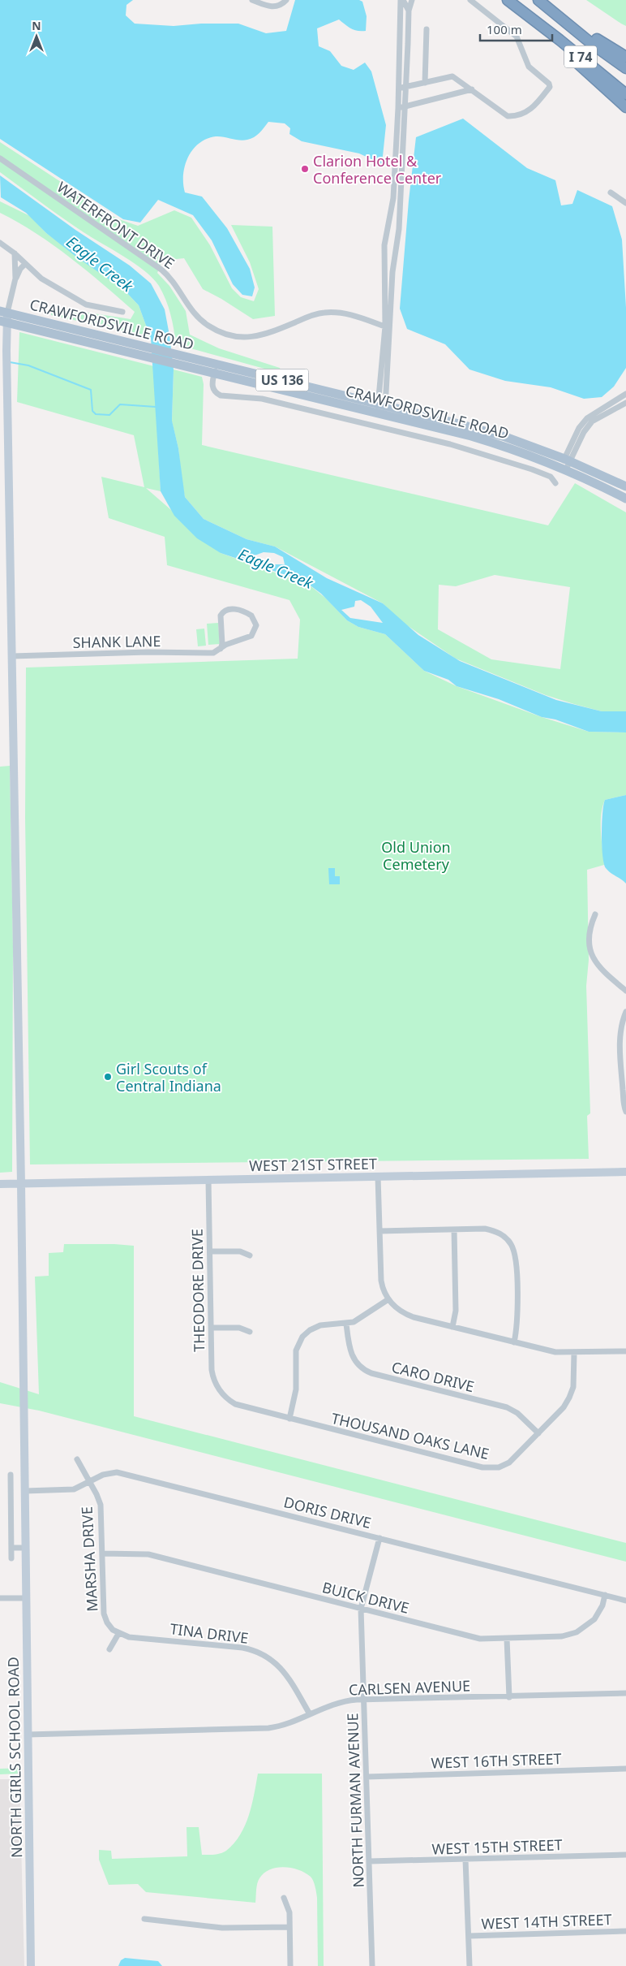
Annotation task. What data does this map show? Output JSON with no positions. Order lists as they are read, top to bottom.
{
  "streets": {
    "highway": ["I 74"],
    "main road": [
      "CRAWFORDSVILLE ROAD",
      "US 136",
      "WEST 21ST STREET",
      "NORTH GIRLS SCHOOL ROAD"
    ],
    "street": [
      "WATERFRONT DRIVE",
      "SHANK LANE",
      "THEODORE DRIVE",
      "CARO DRIVE",
      "THOUSAND OAKS LANE",
      "DORIS DRIVE",
      "MARSHA DRIVE",
      "BUICK DRIVE",
      "TINA DRIVE",
      "CARLSEN AVENUE",
      "WEST 16TH STREET",
      "NORTH FURMAN AVENUE",
      "WEST 15TH STREET",
      "WEST 14TH STREET"
    ]
  },
  "crossings": [
    ["CRAWFORDSVILLE ROAD", "NORTH GIRLS SCHOOL ROAD"],
    ["SHANK LANE", "NORTH GIRLS SCHOOL ROAD"],
    ["WEST 21ST STREET", "THEODORE DRIVE"],
    ["WEST 21ST STREET", "NORTH GIRLS SCHOOL ROAD"],
    ["THEODORE DRIVE", "THOUSAND OAKS LANE"],
    ["CARO DRIVE", "THOUSAND OAKS LANE"],
    ["DORIS DRIVE", "MARSHA DRIVE"],
    ["DORIS DRIVE", "BUICK DRIVE"],
    ["DORIS DRIVE", "NORTH GIRLS SCHOOL ROAD"],
    ["DORIS DRIVE", "NORTH FURMAN AVENUE"],
    ["MARSHA DRIVE", "BUICK DRIVE"],
    ["MARSHA DRIVE", "TINA DRIVE"],
    ["BUICK DRIVE", "NORTH FURMAN AVENUE"],
    ["TINA DRIVE", "CARLSEN AVENUE"],
    ["CARLSEN AVENUE", "NORTH GIRLS SCHOOL ROAD"],
    ["CARLSEN AVENUE", "NORTH FURMAN AVENUE"],
    ["WEST 16TH STREET", "NORTH FURMAN AVENUE"],
    ["NORTH FURMAN AVENUE", "WEST 15TH STREET"]
  ],
  "water": ["Eagle Creek"],
  "parks": ["Old Union Cemetery"],
  "places": ["Clarion Hotel & Conference Center", "Girl Scouts of Central Indiana"],
  "scale_bar": "100 m",
  "north": "top"
}
